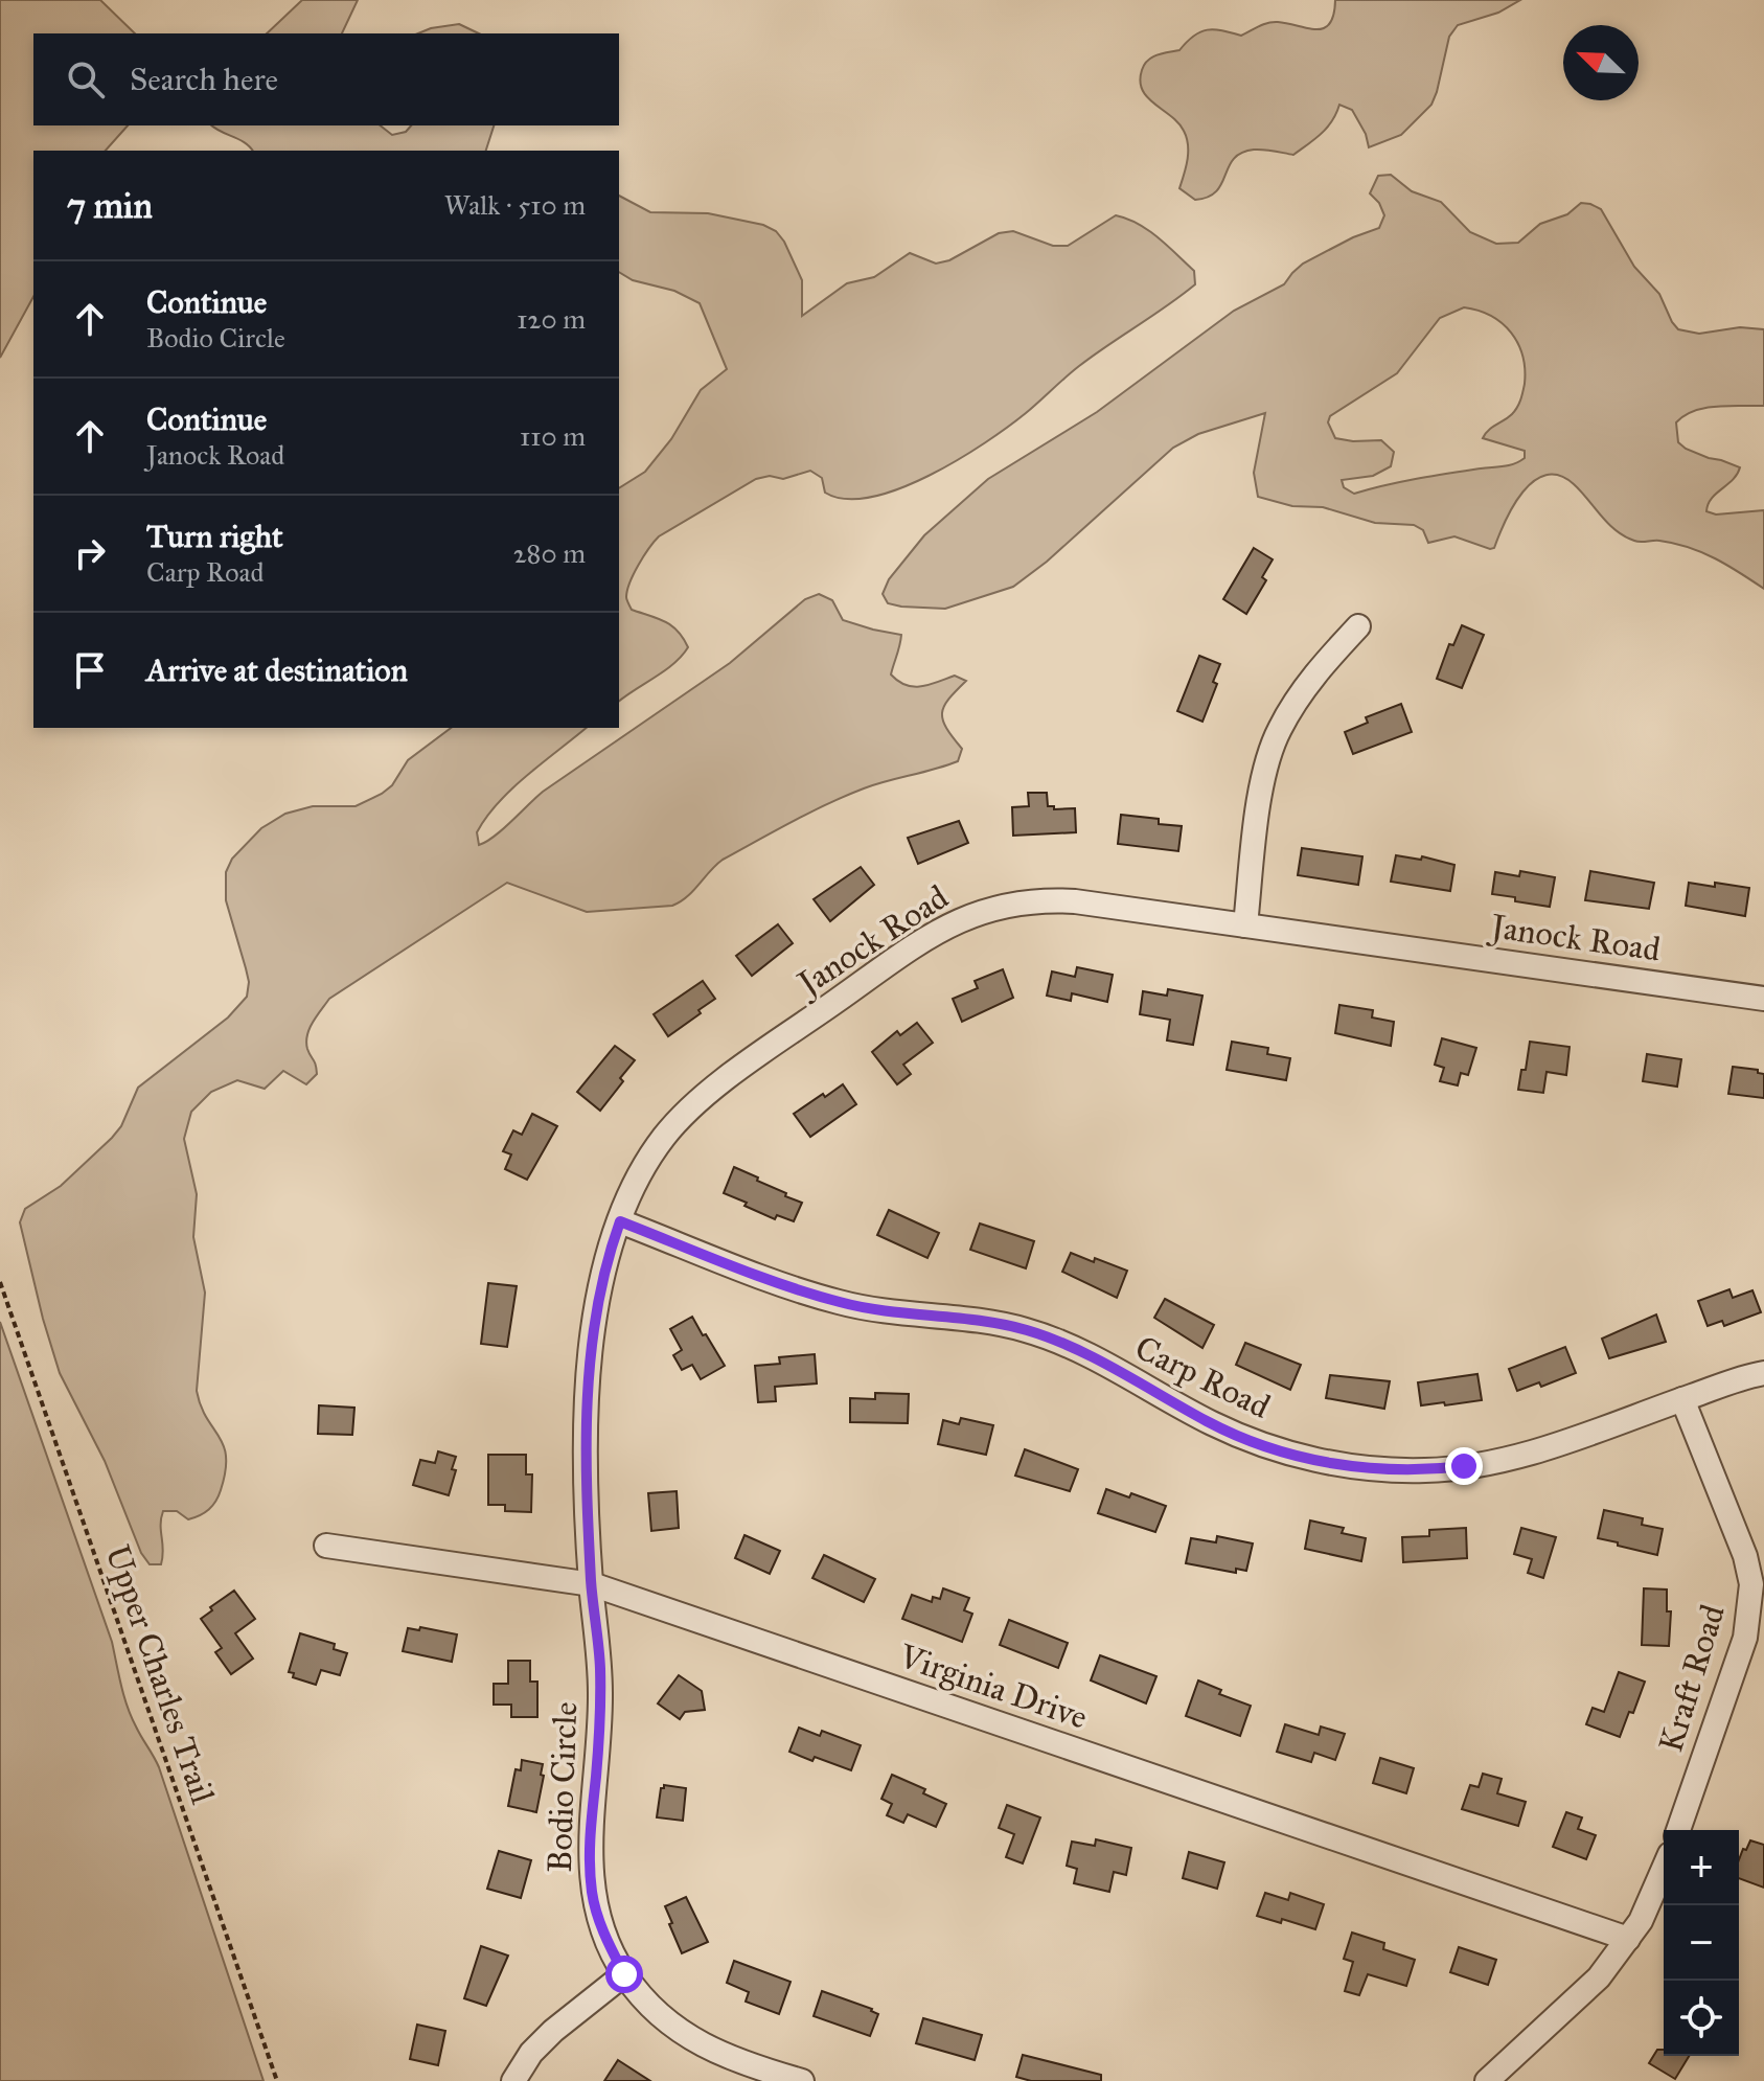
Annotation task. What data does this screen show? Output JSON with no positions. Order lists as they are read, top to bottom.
{
  "streets": {
    "street": [
      "Janock Road",
      "Carp Road",
      "Kraft Road",
      "Virginia Drive",
      "Bodio Circle"
    ],
    "path": ["Upper Charles Trail"]
  },
  "crossings": [
    ["Janock Road", "Carp Road"],
    ["Janock Road", "Virginia Drive"],
    ["Janock Road", "Bodio Circle"],
    ["Carp Road", "Kraft Road"],
    ["Virginia Drive", "Bodio Circle"]
  ],
  "north": "top left",
  "page": {
    "search": "Search here",
    "heading": ["7 min", "Walk · 510 m"],
    "list": [
      ["Continue", "Bodio Circle", "120 m"],
      ["Continue", "Janock Road", "110 m"],
      ["Turn right", "Carp Road", "280 m"],
      "Arrive at destination"
    ],
    "map_buttons": ["+", "−"]
  }
}
